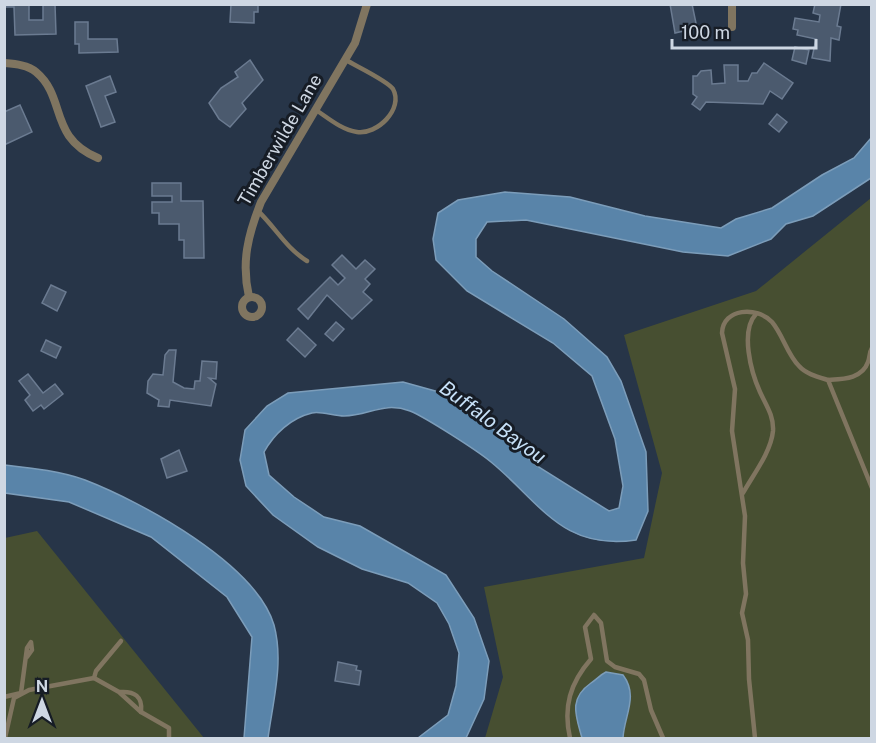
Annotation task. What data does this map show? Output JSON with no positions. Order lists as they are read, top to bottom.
{
  "streets": {
    "street": ["Timberwilde Lane"]
  },
  "water": ["Buffalo Bayou"],
  "scale_bar": "100 m",
  "north": "top"
}
